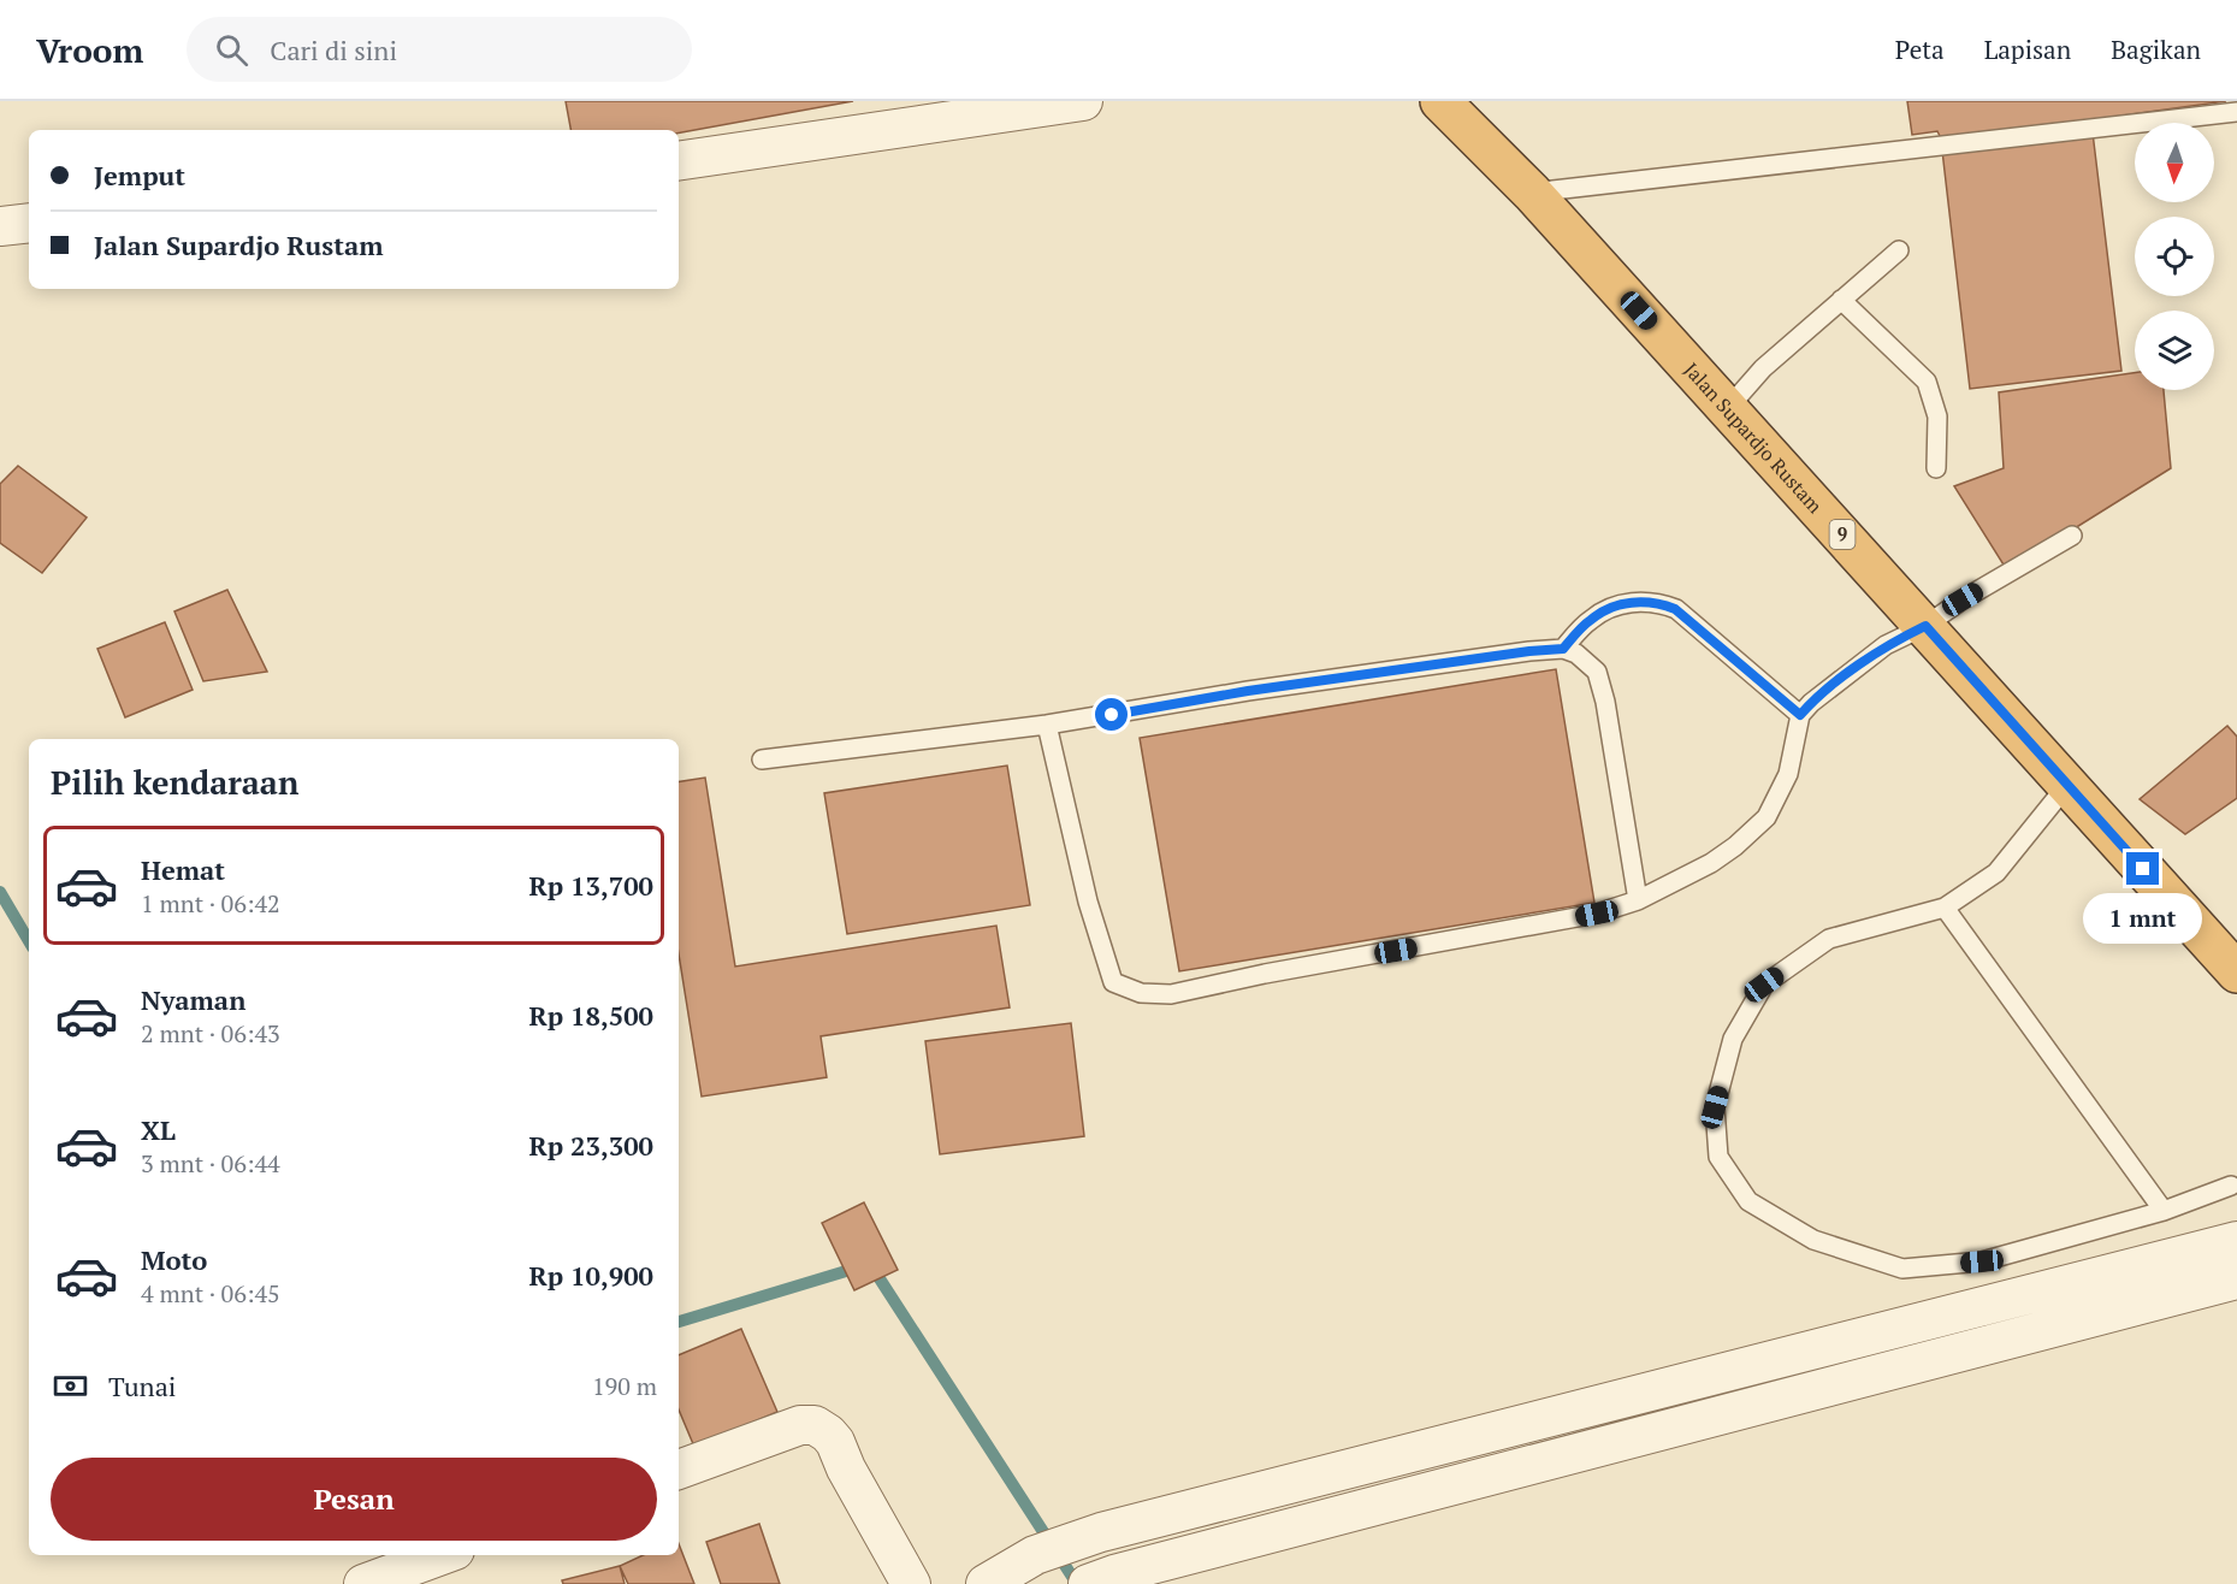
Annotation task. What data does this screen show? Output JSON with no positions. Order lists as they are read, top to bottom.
{
  "streets": {
    "highway": ["Jalan Supardjo Rustam", "9"]
  },
  "north": "bottom",
  "page": {
    "header": "Vroom",
    "search": "Cari di sini",
    "nav": ["Peta", "Lapisan", "Bagikan"],
    "banner": ["Jemput", "Jalan Supardjo Rustam"],
    "heading": "Pilih kendaraan",
    "list": [
      {
        "name": "Hemat",
        "note": "1 mnt · 06:42",
        "value": "Rp 13,700"
      },
      {
        "name": "Nyaman",
        "note": "2 mnt · 06:43",
        "value": "Rp 18,500"
      },
      {
        "name": "XL",
        "note": "3 mnt · 06:44",
        "value": "Rp 23,300"
      },
      {
        "name": "Moto",
        "note": "4 mnt · 06:45",
        "value": "Rp 10,900"
      }
    ],
    "bubble": "1 mnt",
    "pay": ["Tunai", "190 m"],
    "buttons": "Pesan"
  }
}
